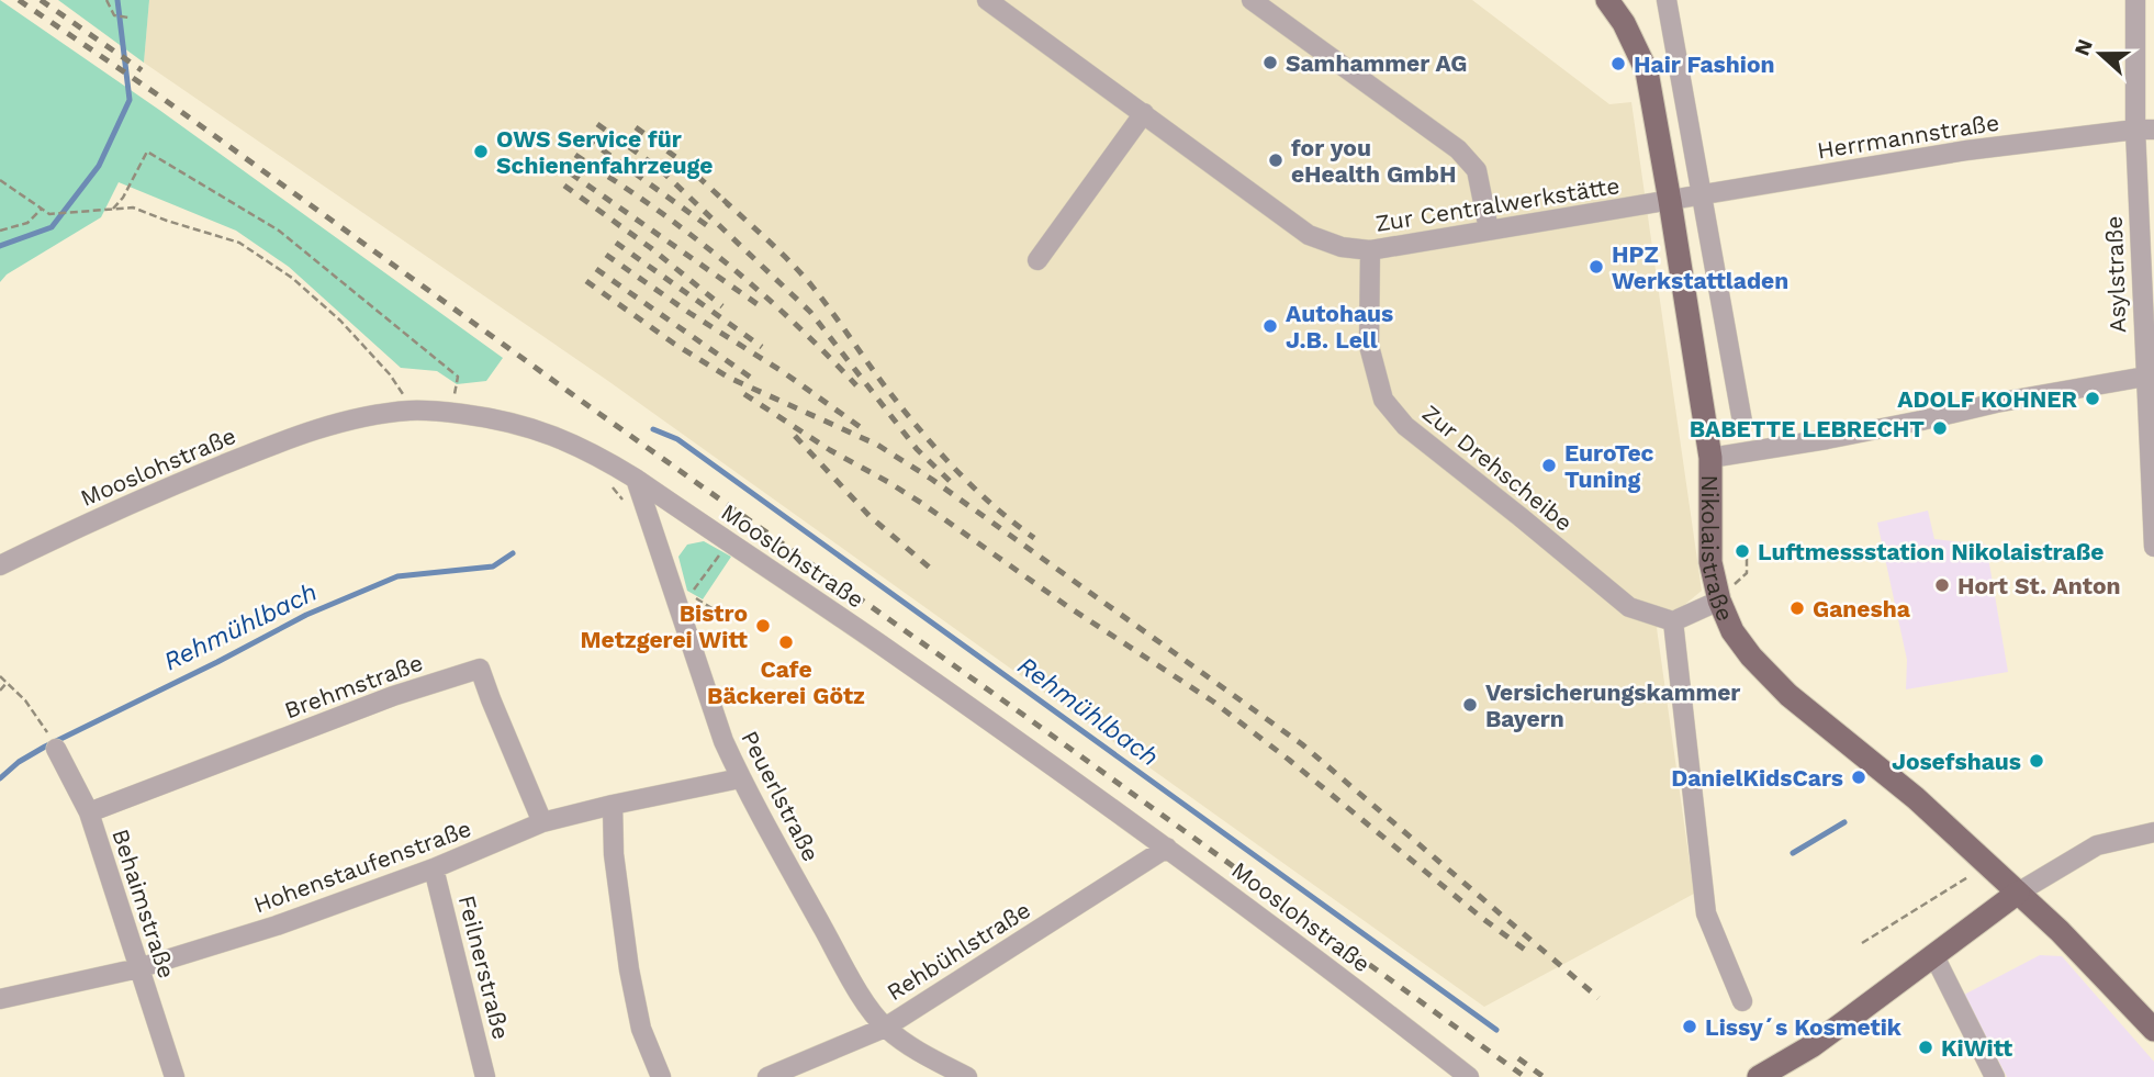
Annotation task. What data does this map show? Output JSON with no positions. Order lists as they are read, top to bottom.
{
  "streets": {
    "main road": ["Nikolaistraße"],
    "street": [
      "Herrmannstraße",
      "Zur Centralwerkstätte",
      "Asylstraße",
      "Mooslohstraße",
      "Zur Drehscheibe",
      "Brehmstraße",
      "Peuerlstraße",
      "Hohenstaufenstraße",
      "Behaimstraße",
      "Rehbühlstraße",
      "Feilnerstraße"
    ]
  },
  "crossings": [
    ["Herrmannstraße", "Zur Centralwerkstätte"],
    ["Herrmannstraße", "Asylstraße"],
    ["Herrmannstraße", "Nikolaistraße"],
    ["Zur Centralwerkstätte", "Zur Drehscheibe"],
    ["Zur Centralwerkstätte", "Nikolaistraße"],
    ["Mooslohstraße", "Peuerlstraße"],
    ["Mooslohstraße", "Rehbühlstraße"],
    ["Brehmstraße", "Hohenstaufenstraße"],
    ["Brehmstraße", "Behaimstraße"],
    ["Peuerlstraße", "Hohenstaufenstraße"],
    ["Peuerlstraße", "Rehbühlstraße"],
    ["Hohenstaufenstraße", "Behaimstraße"],
    ["Hohenstaufenstraße", "Feilnerstraße"]
  ],
  "water": ["Rehmühlbach"],
  "places": [
    "Samhammer AG",
    "Hair Fashion",
    "OWS Service für Schienenfahrzeuge",
    "for you eHealth GmbH",
    "HPZ Werkstattladen",
    "Autohaus J.B. Lell",
    "ADOLF KOHNER",
    "BABETTE LEBRECHT",
    "EuroTec Tuning",
    "Luftmessstation Nikolaistraße",
    "Hort St. Anton",
    "Ganesha",
    "Bistro Metzgerei Witt",
    "Cafe Bäckerei Götz",
    "Versicherungskammer Bayern",
    "Josefshaus",
    "DanielKidsCars",
    "Lissy´s Kosmetik",
    "KiWitt"
  ],
  "north": "left"
}
